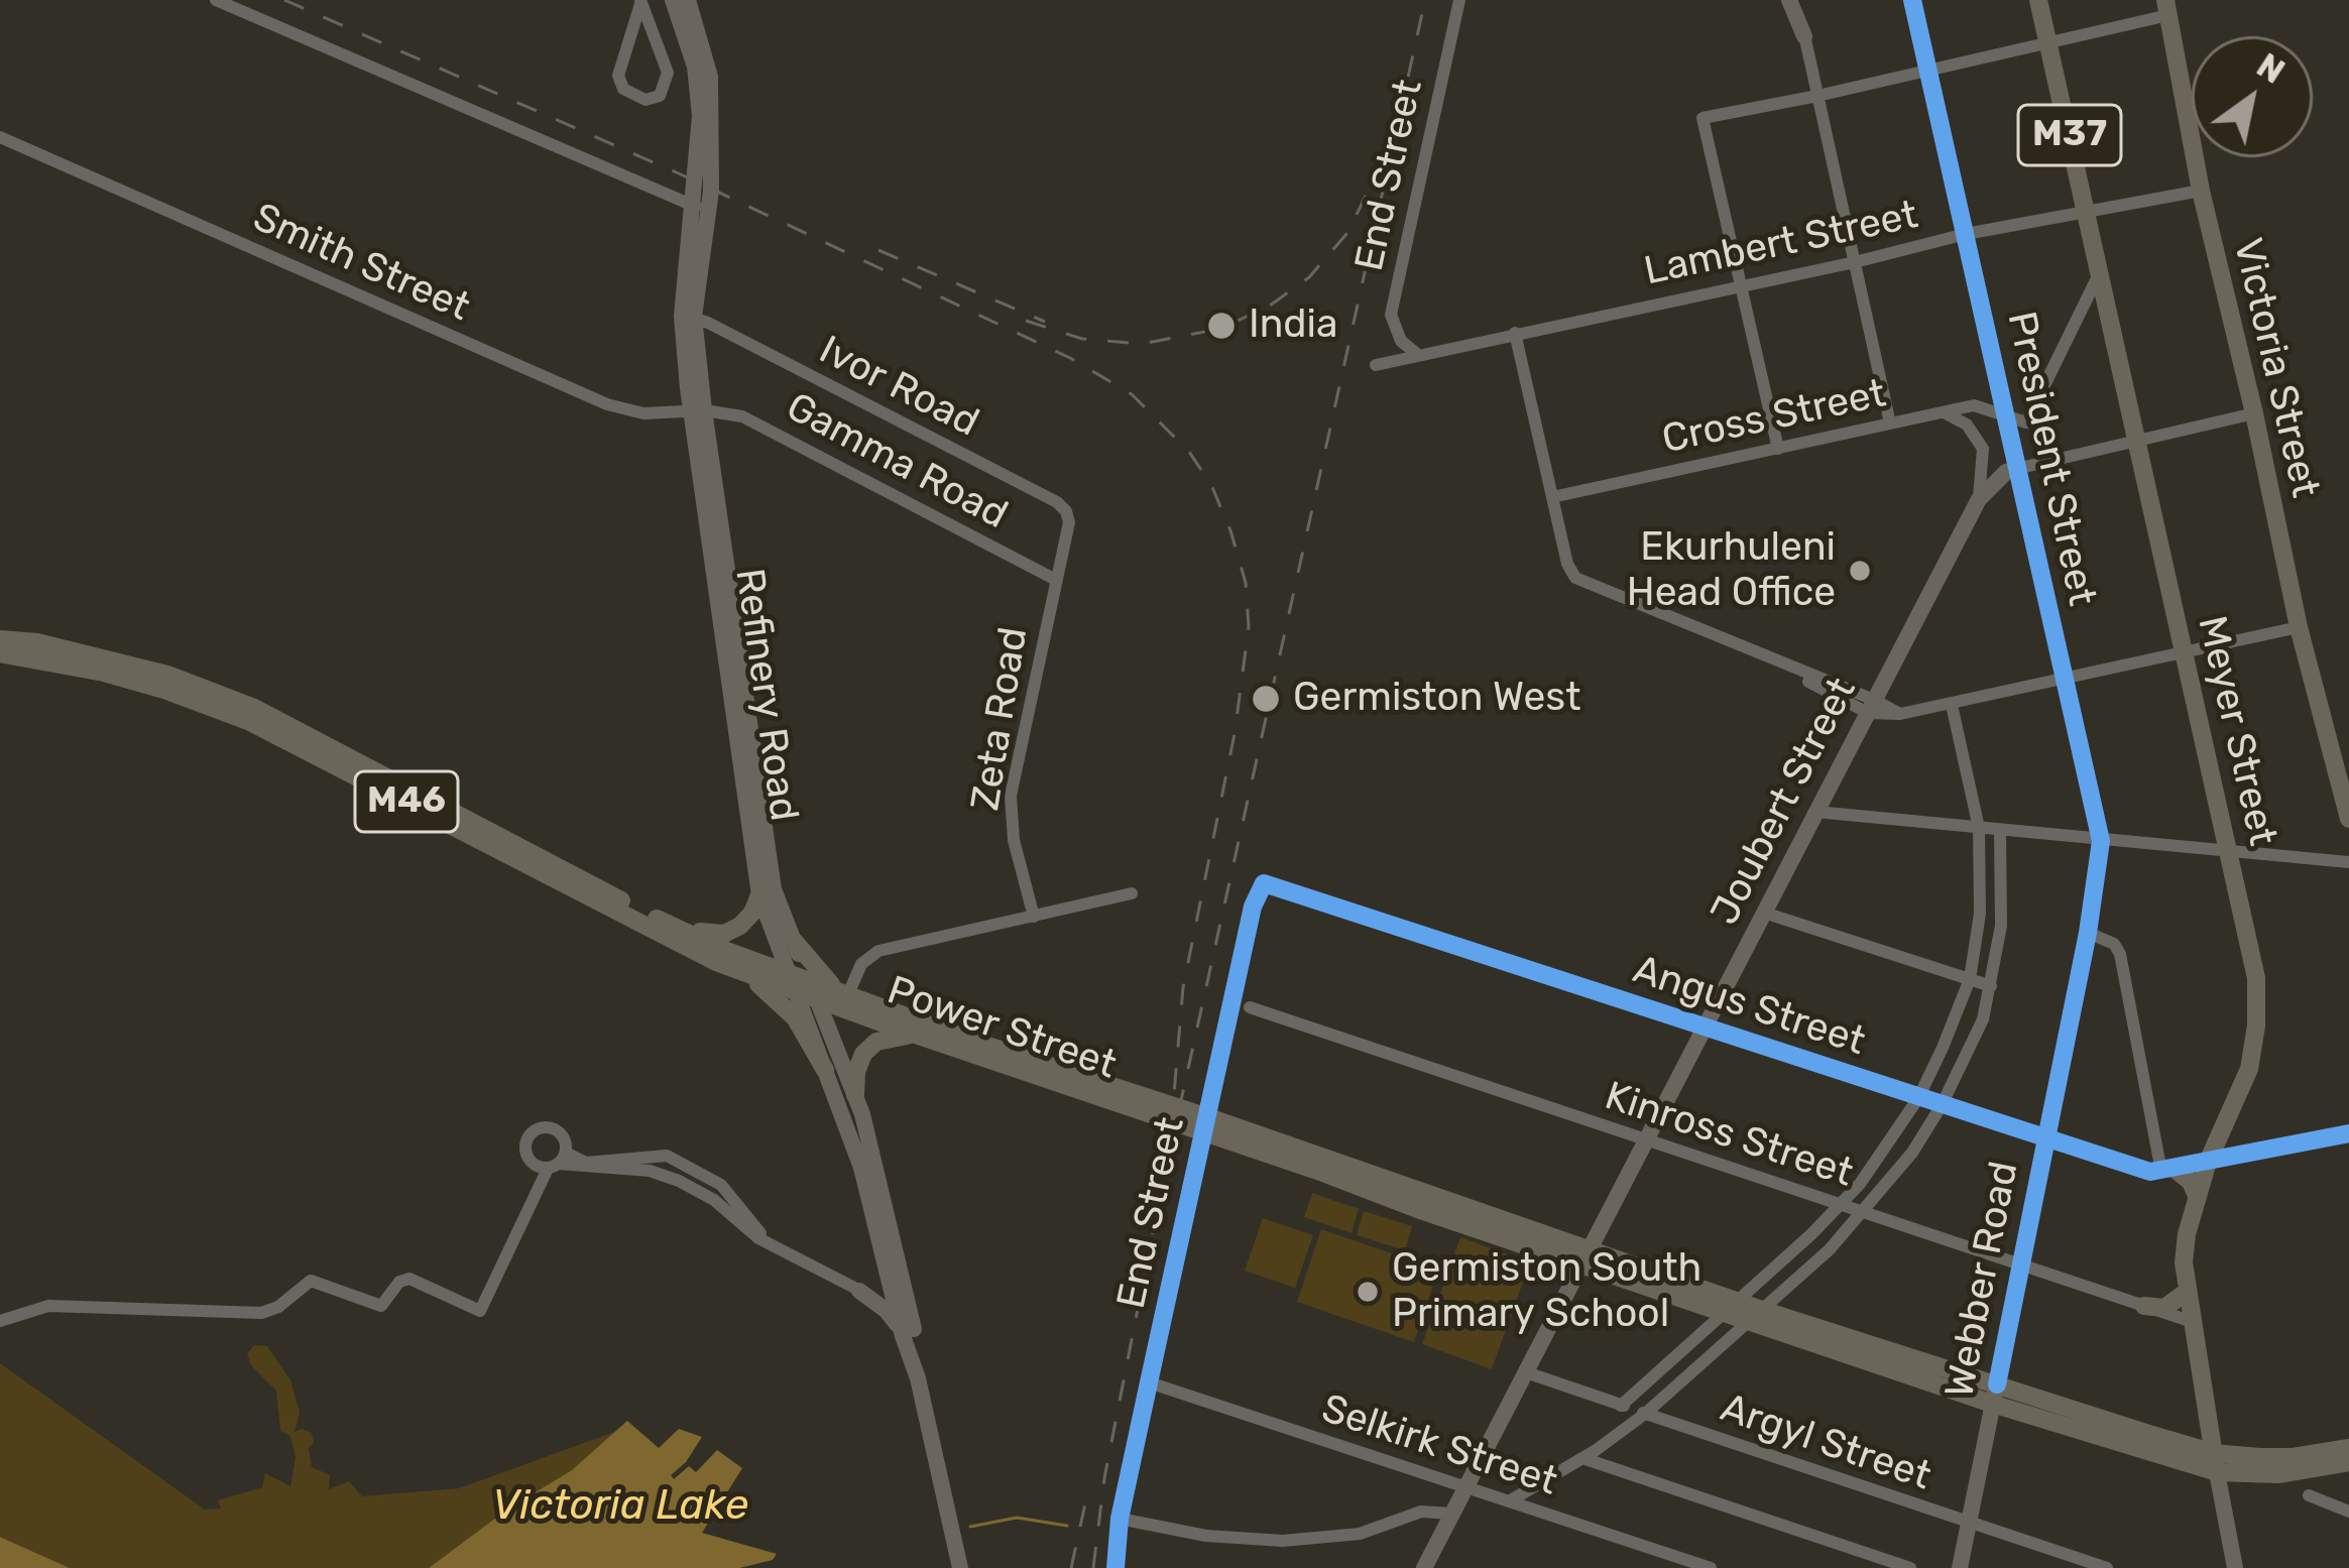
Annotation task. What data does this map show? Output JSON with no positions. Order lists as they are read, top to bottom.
{
  "streets": {
    "main road": [
      "M37",
      "Victoria Street",
      "President Street",
      "Refinery Road",
      "Meyer Street",
      "M46",
      "Joubert Street",
      "Power Street",
      "Webber Road"
    ],
    "street": [
      "End Street",
      "Lambert Street",
      "Smith Street",
      "Ivor Road",
      "Cross Street",
      "Gamma Road",
      "Zeta Road",
      "Angus Street",
      "Kinross Street",
      "Argyl Street",
      "Selkirk Street"
    ]
  },
  "crossings": [
    ["End Street", "Lambert Street"],
    ["End Street", "Angus Street"],
    ["End Street", "Selkirk Street"],
    ["Lambert Street", "Victoria Street"],
    ["Lambert Street", "President Street"],
    ["Lambert Street", "Meyer Street"],
    ["Smith Street", "Gamma Road"],
    ["Smith Street", "Refinery Road"],
    ["Ivor Road", "Refinery Road"],
    ["Ivor Road", "Zeta Road"],
    ["Cross Street", "President Street"],
    ["President Street", "Joubert Street"],
    ["President Street", "Webber Road"],
    ["Gamma Road", "Refinery Road"],
    ["Gamma Road", "Zeta Road"],
    ["Refinery Road", "Power Street"],
    ["Meyer Street", "Angus Street"],
    ["Meyer Street", "Power Street"],
    ["Meyer Street", "Kinross Street"],
    ["Joubert Street", "Angus Street"],
    ["Joubert Street", "Power Street"],
    ["Joubert Street", "Kinross Street"],
    ["Joubert Street", "Argyl Street"],
    ["Joubert Street", "Selkirk Street"],
    ["Angus Street", "Webber Road"],
    ["Power Street", "Webber Road"],
    ["Kinross Street", "Webber Road"],
    ["Webber Road", "Argyl Street"]
  ],
  "water": ["Victoria Lake"],
  "places": [
    "India",
    "Ekurhuleni Head Office",
    "Germiston West",
    "Germiston South Primary School"
  ],
  "north": "top right"
}
